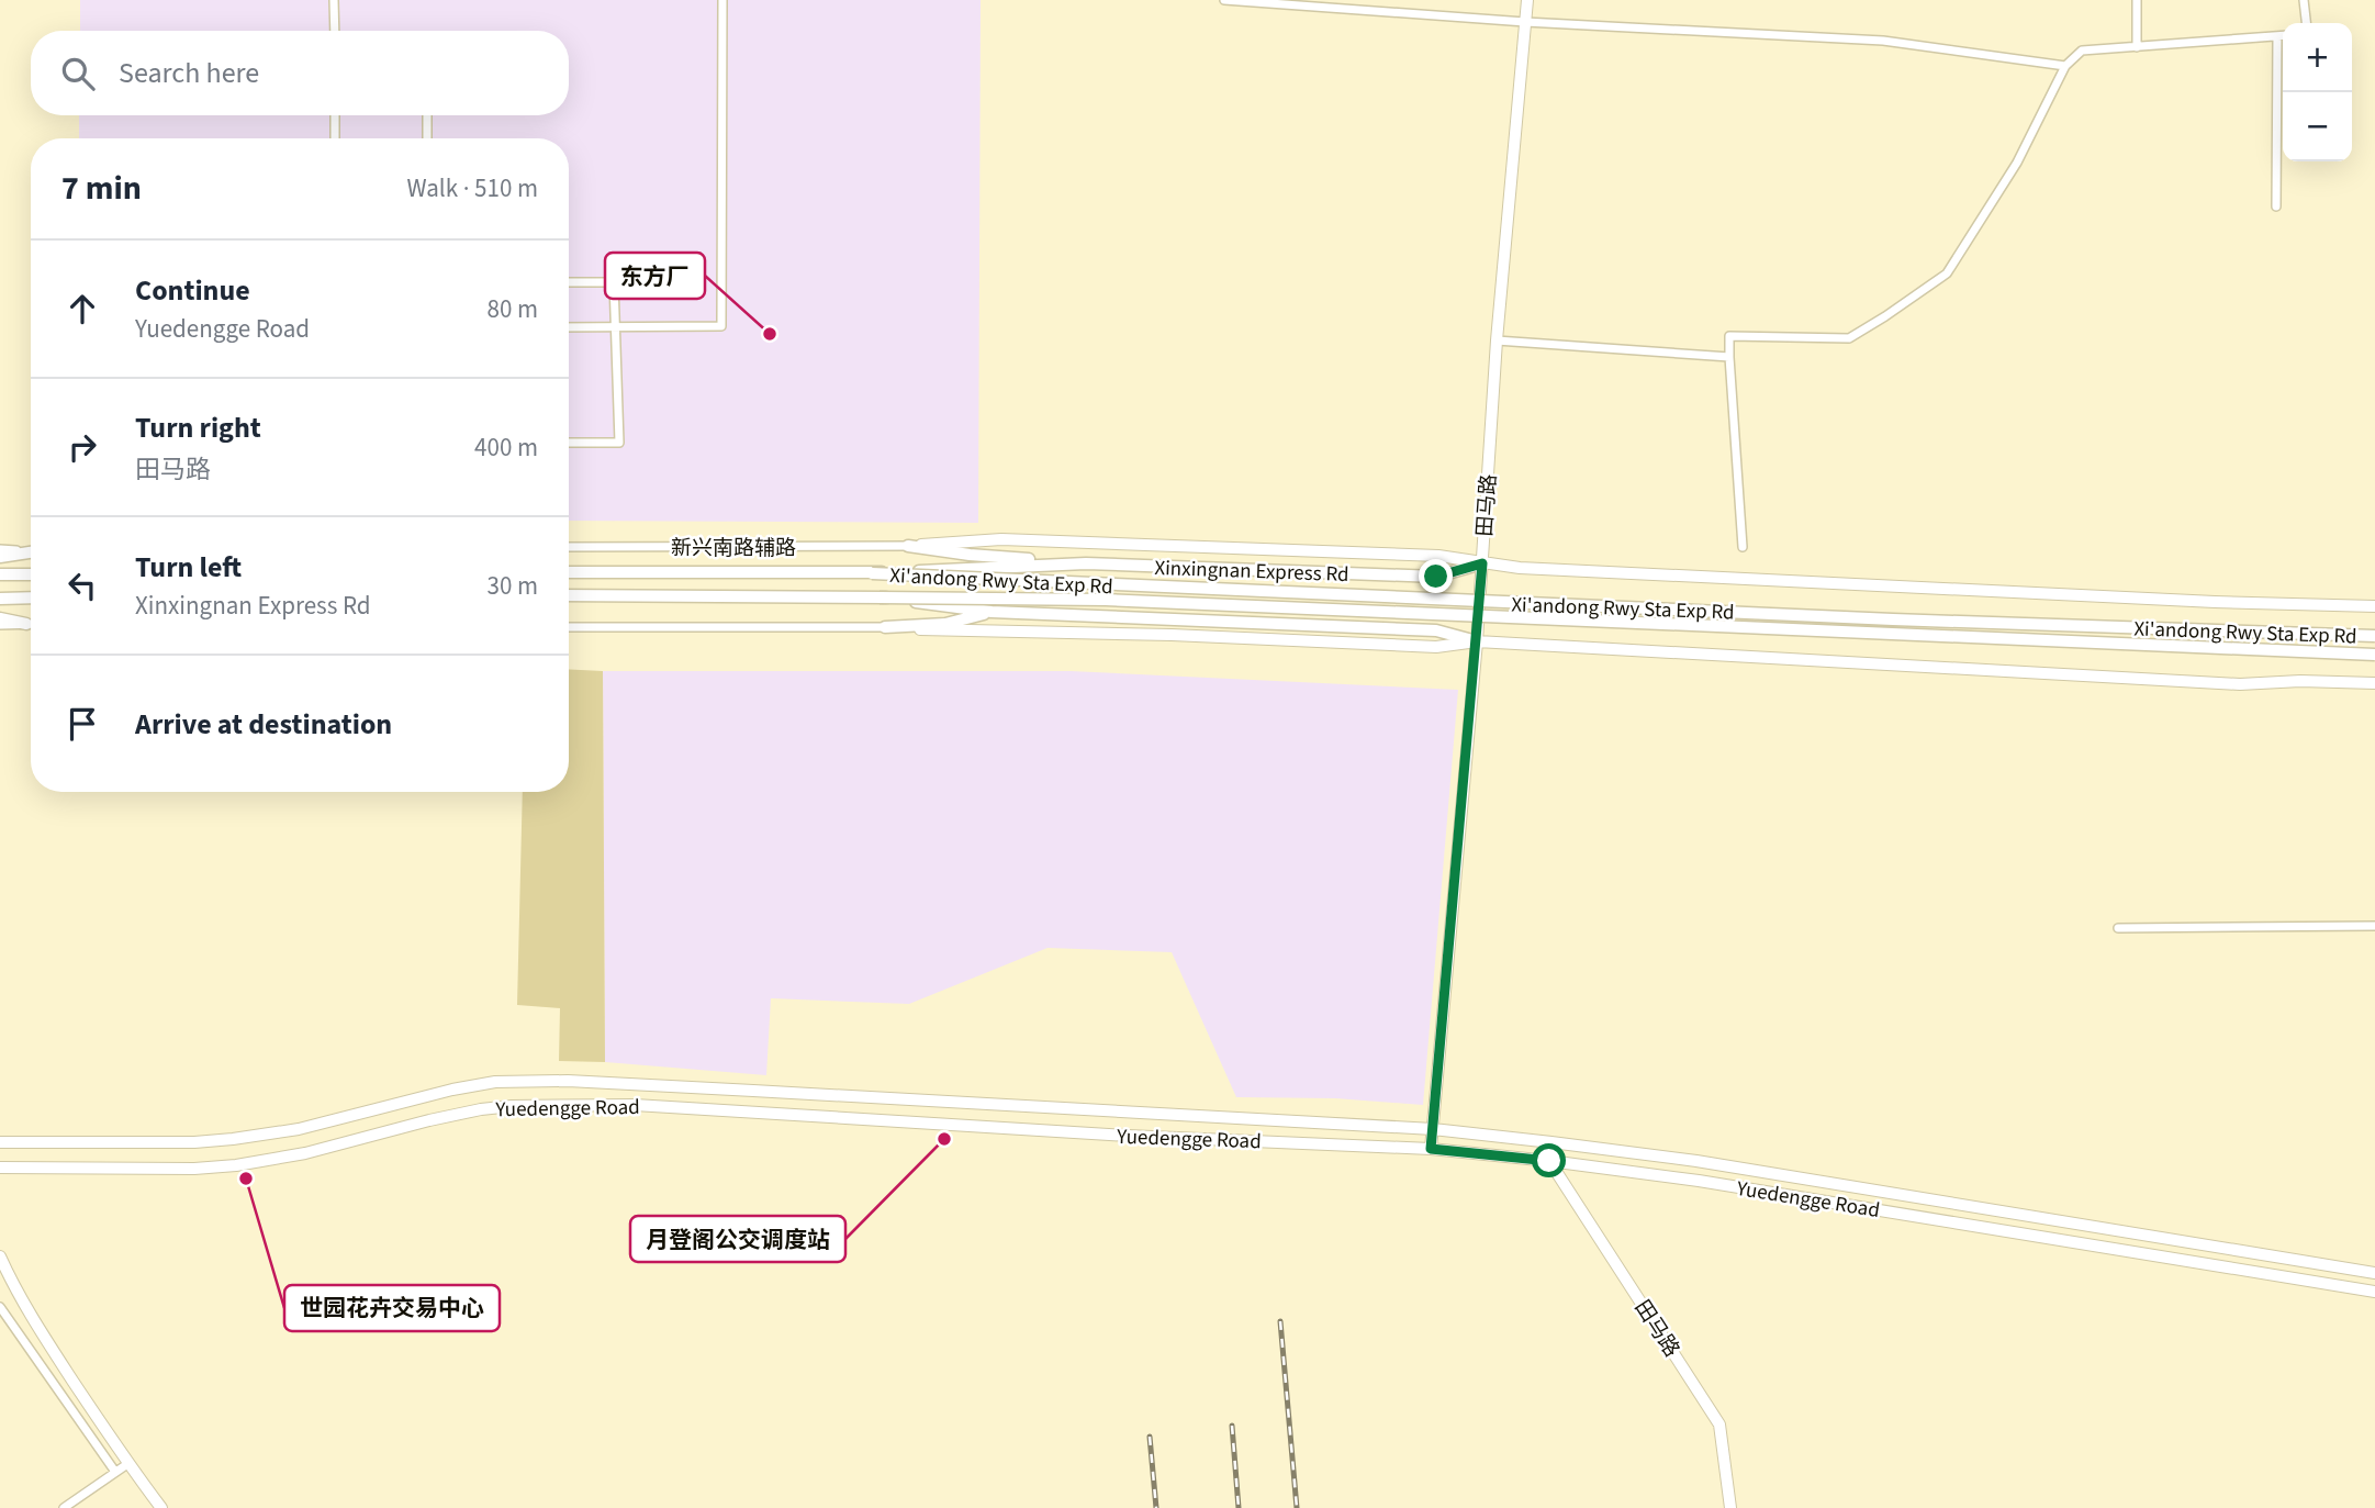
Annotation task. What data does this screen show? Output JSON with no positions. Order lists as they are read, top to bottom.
{
  "streets": {
    "main road": [
      "田马路",
      "Xinxingnan Express Rd",
      "Xi'andong Rwy Sta Exp Rd",
      "Yuedengge Road"
    ],
    "street": ["新兴南路辅路"]
  },
  "crossings": [
    ["田马路", "Xinxingnan Express Rd"],
    ["田马路", "Yuedengge Road"],
    ["Xinxingnan Express Rd", "Xi'andong Rwy Sta Exp Rd"]
  ],
  "places": ["东方厂", "月登阁公交调度站", "世园花卉交易中心"],
  "page": {
    "map_buttons": ["+", "−"],
    "search": "Search here",
    "heading": ["7 min", "Walk · 510 m"],
    "list": [
      ["Continue", "Yuedengge Road", "80 m"],
      ["Turn right", "田马路", "400 m"],
      ["Turn left", "Xinxingnan Express Rd", "30 m"],
      "Arrive at destination"
    ]
  }
}
